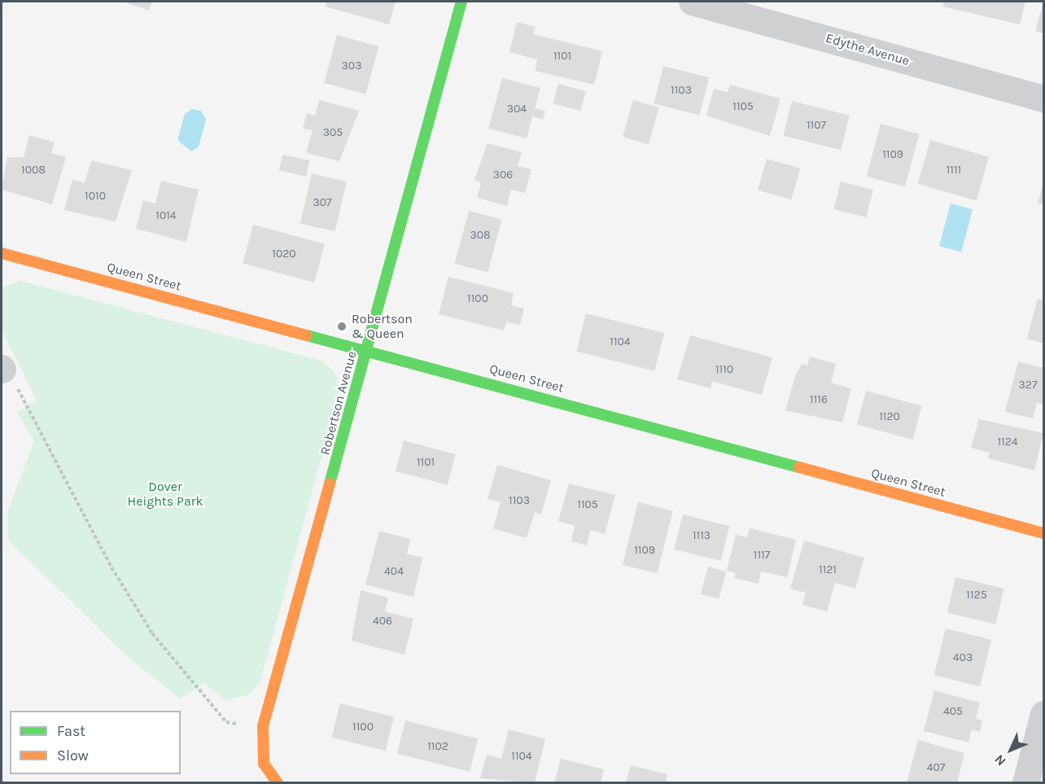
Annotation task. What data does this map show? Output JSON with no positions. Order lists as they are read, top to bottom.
{
  "streets": {
    "street": ["Edythe Avenue", "Queen Street", "Robertson Avenue"]
  },
  "crossings": [
    ["Queen Street", "Robertson Avenue"]
  ],
  "parks": ["Dover Heights Park"],
  "places": ["Robertson & Queen"],
  "house_numbers": [
    "1101",
    "303",
    "1103",
    "1105",
    "304",
    "1107",
    "305",
    "1109",
    "1008",
    "1111",
    "306",
    "1010",
    "307",
    "1014",
    "308",
    "1020",
    "1100",
    "1104",
    "1110",
    "327",
    "1116",
    "1120",
    "1124",
    "1101",
    "1103",
    "1105",
    "1113",
    "1109",
    "1117",
    "1121",
    "404",
    "1125",
    "406",
    "403",
    "405",
    "1100",
    "1102",
    "1104",
    "407"
  ],
  "legend": ["Fast", "Slow"],
  "north": "bottom left"
}
